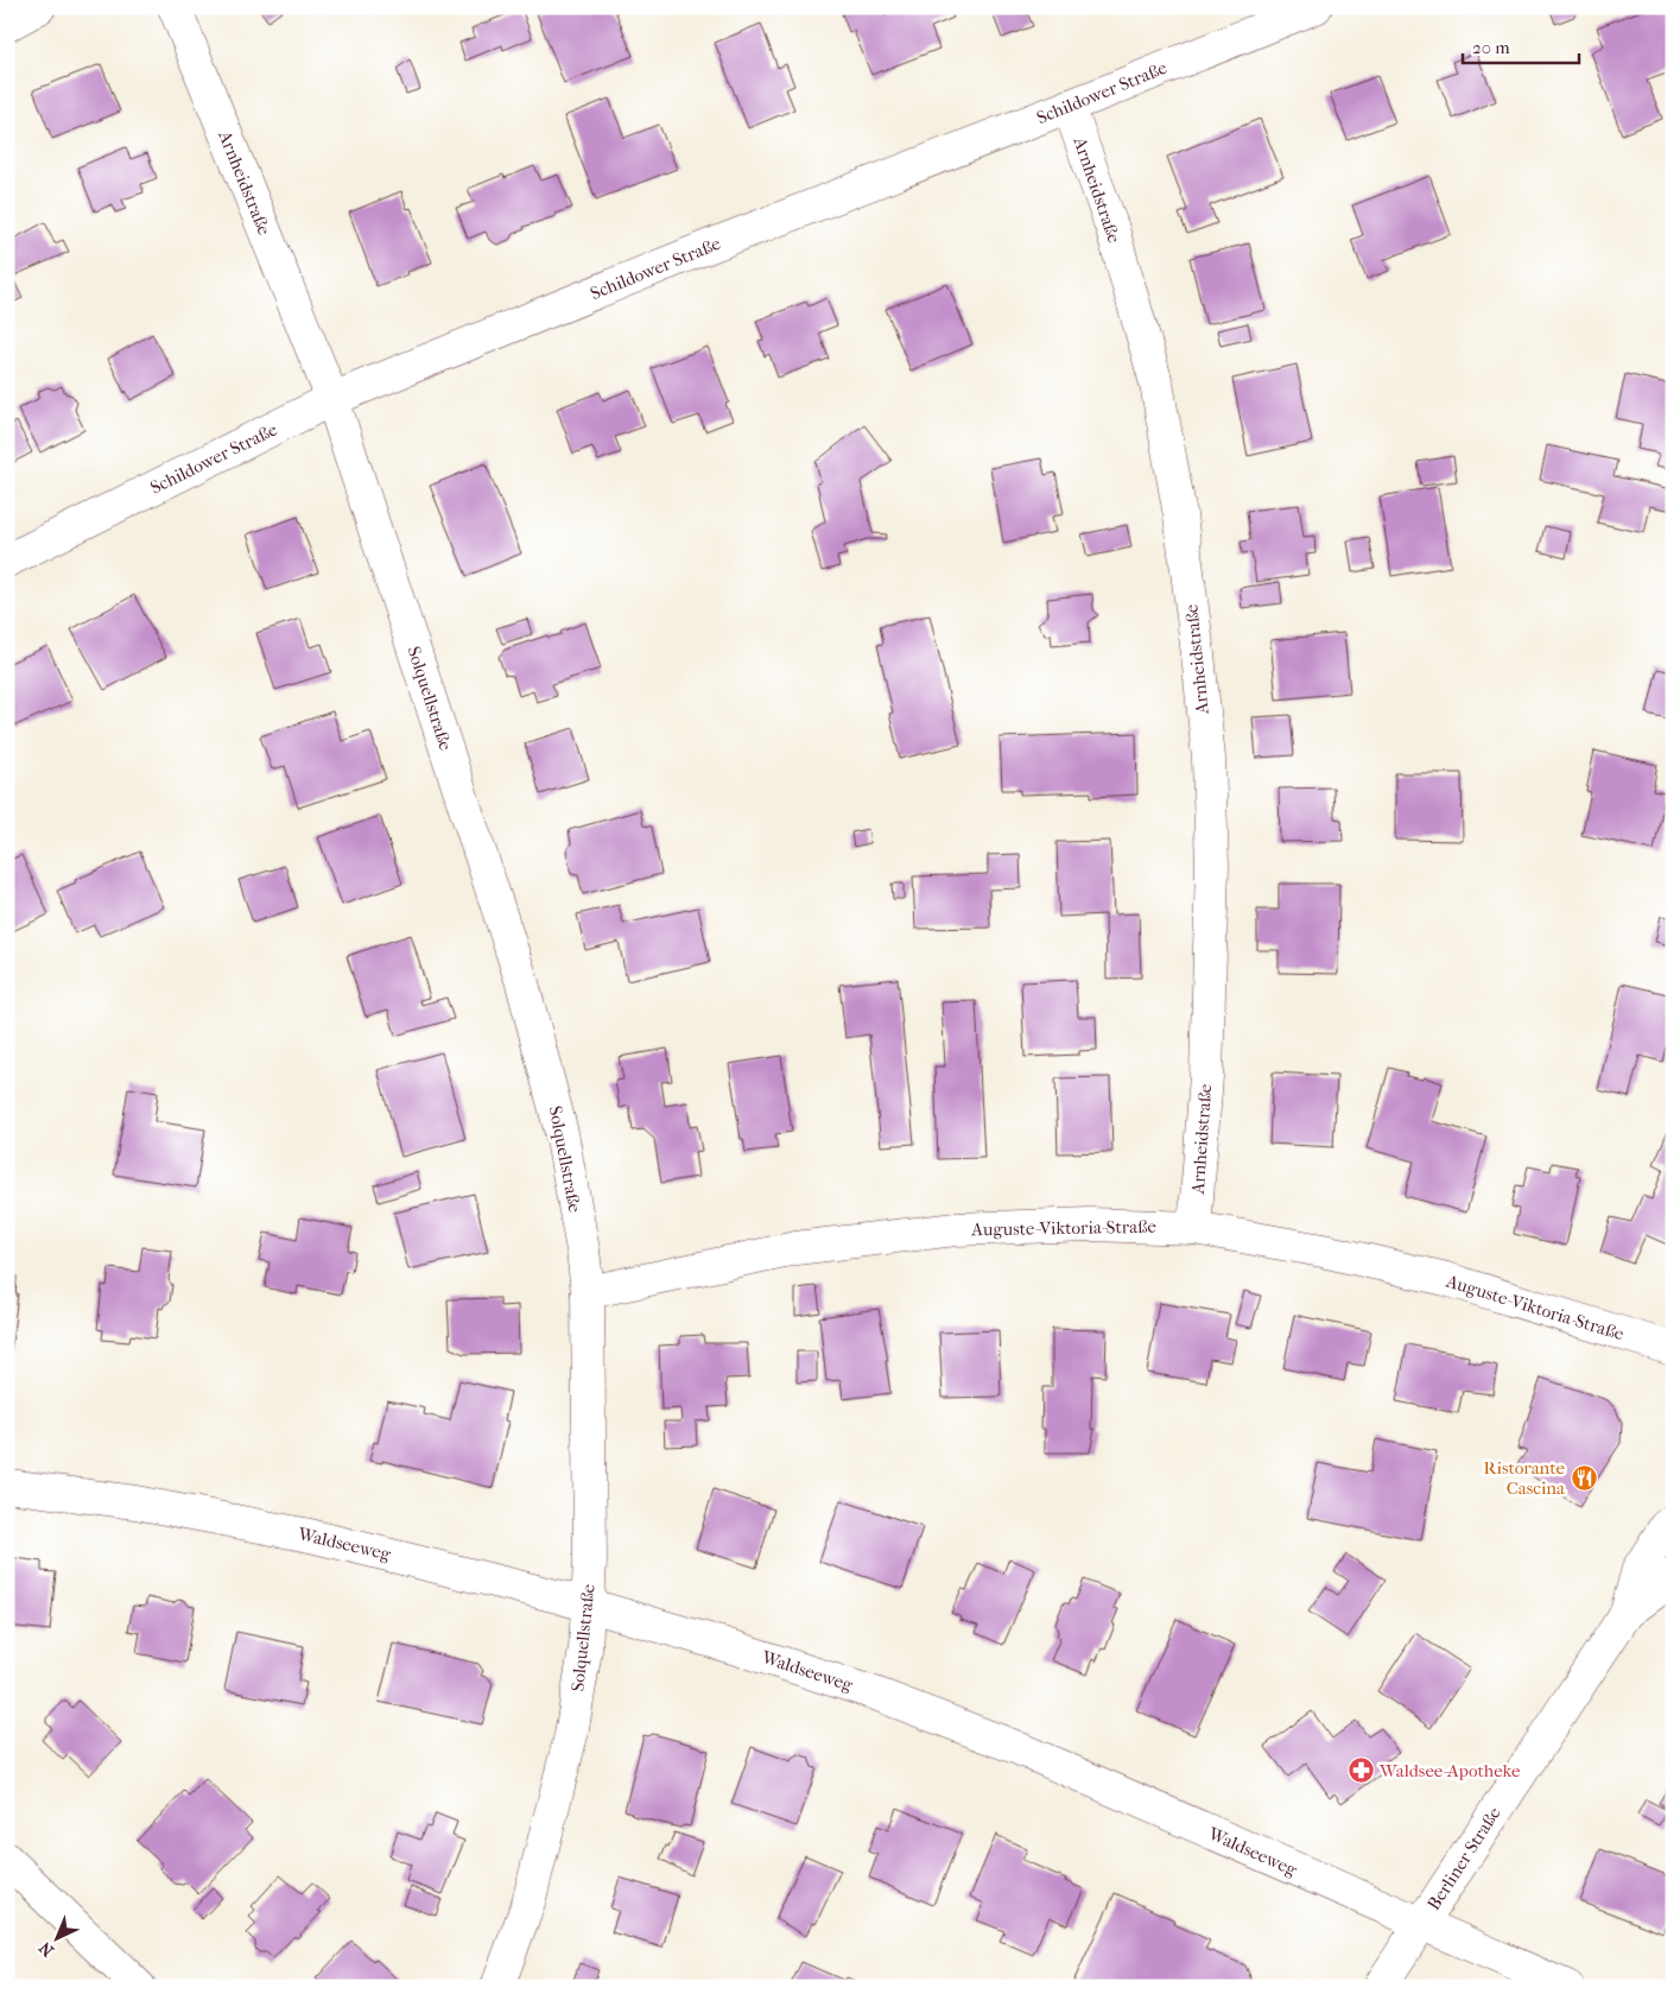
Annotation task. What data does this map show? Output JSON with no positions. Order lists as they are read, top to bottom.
{
  "streets": {
    "street": [
      "Schildower Straße",
      "Arnheidstraße",
      "Solquellstraße",
      "Auguste-Viktoria-Straße",
      "Waldseeweg",
      "Berliner Straße"
    ]
  },
  "crossings": [
    ["Schildower Straße", "Arnheidstraße"],
    ["Schildower Straße", "Solquellstraße"],
    ["Arnheidstraße", "Solquellstraße"],
    ["Arnheidstraße", "Auguste-Viktoria-Straße"],
    ["Solquellstraße", "Auguste-Viktoria-Straße"],
    ["Solquellstraße", "Waldseeweg"],
    ["Waldseeweg", "Berliner Straße"]
  ],
  "places": {
    "restaurant": ["Ristorante Cascina"],
    "pharmacy": ["Waldsee-Apotheke"]
  },
  "scale_bar": "20 m",
  "north": "bottom left"
}
